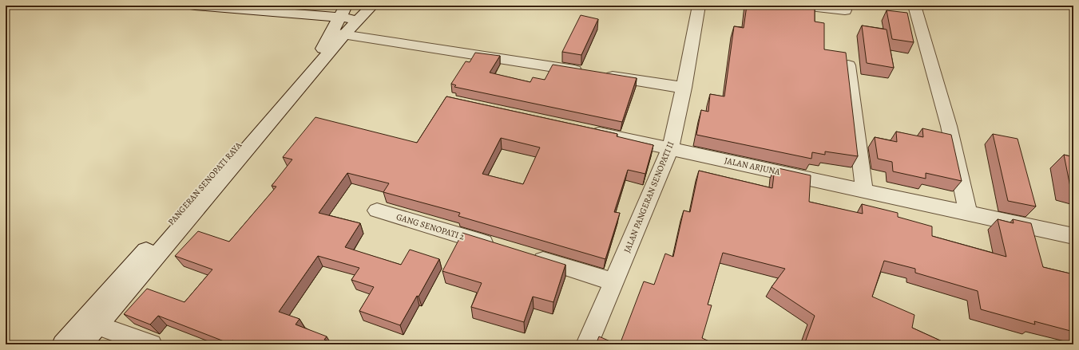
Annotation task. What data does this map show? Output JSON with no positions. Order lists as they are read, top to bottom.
{
  "streets": {
    "street": [
      "JALAN ARJUNA",
      "PANGERAN SENOPATI RAYA",
      "JALAN PANGERAN SENOPATI II",
      "GANG SENOPATI 2"
    ]
  },
  "crossings": [
    ["JALAN ARJUNA", "JALAN PANGERAN SENOPATI II"]
  ]
}
